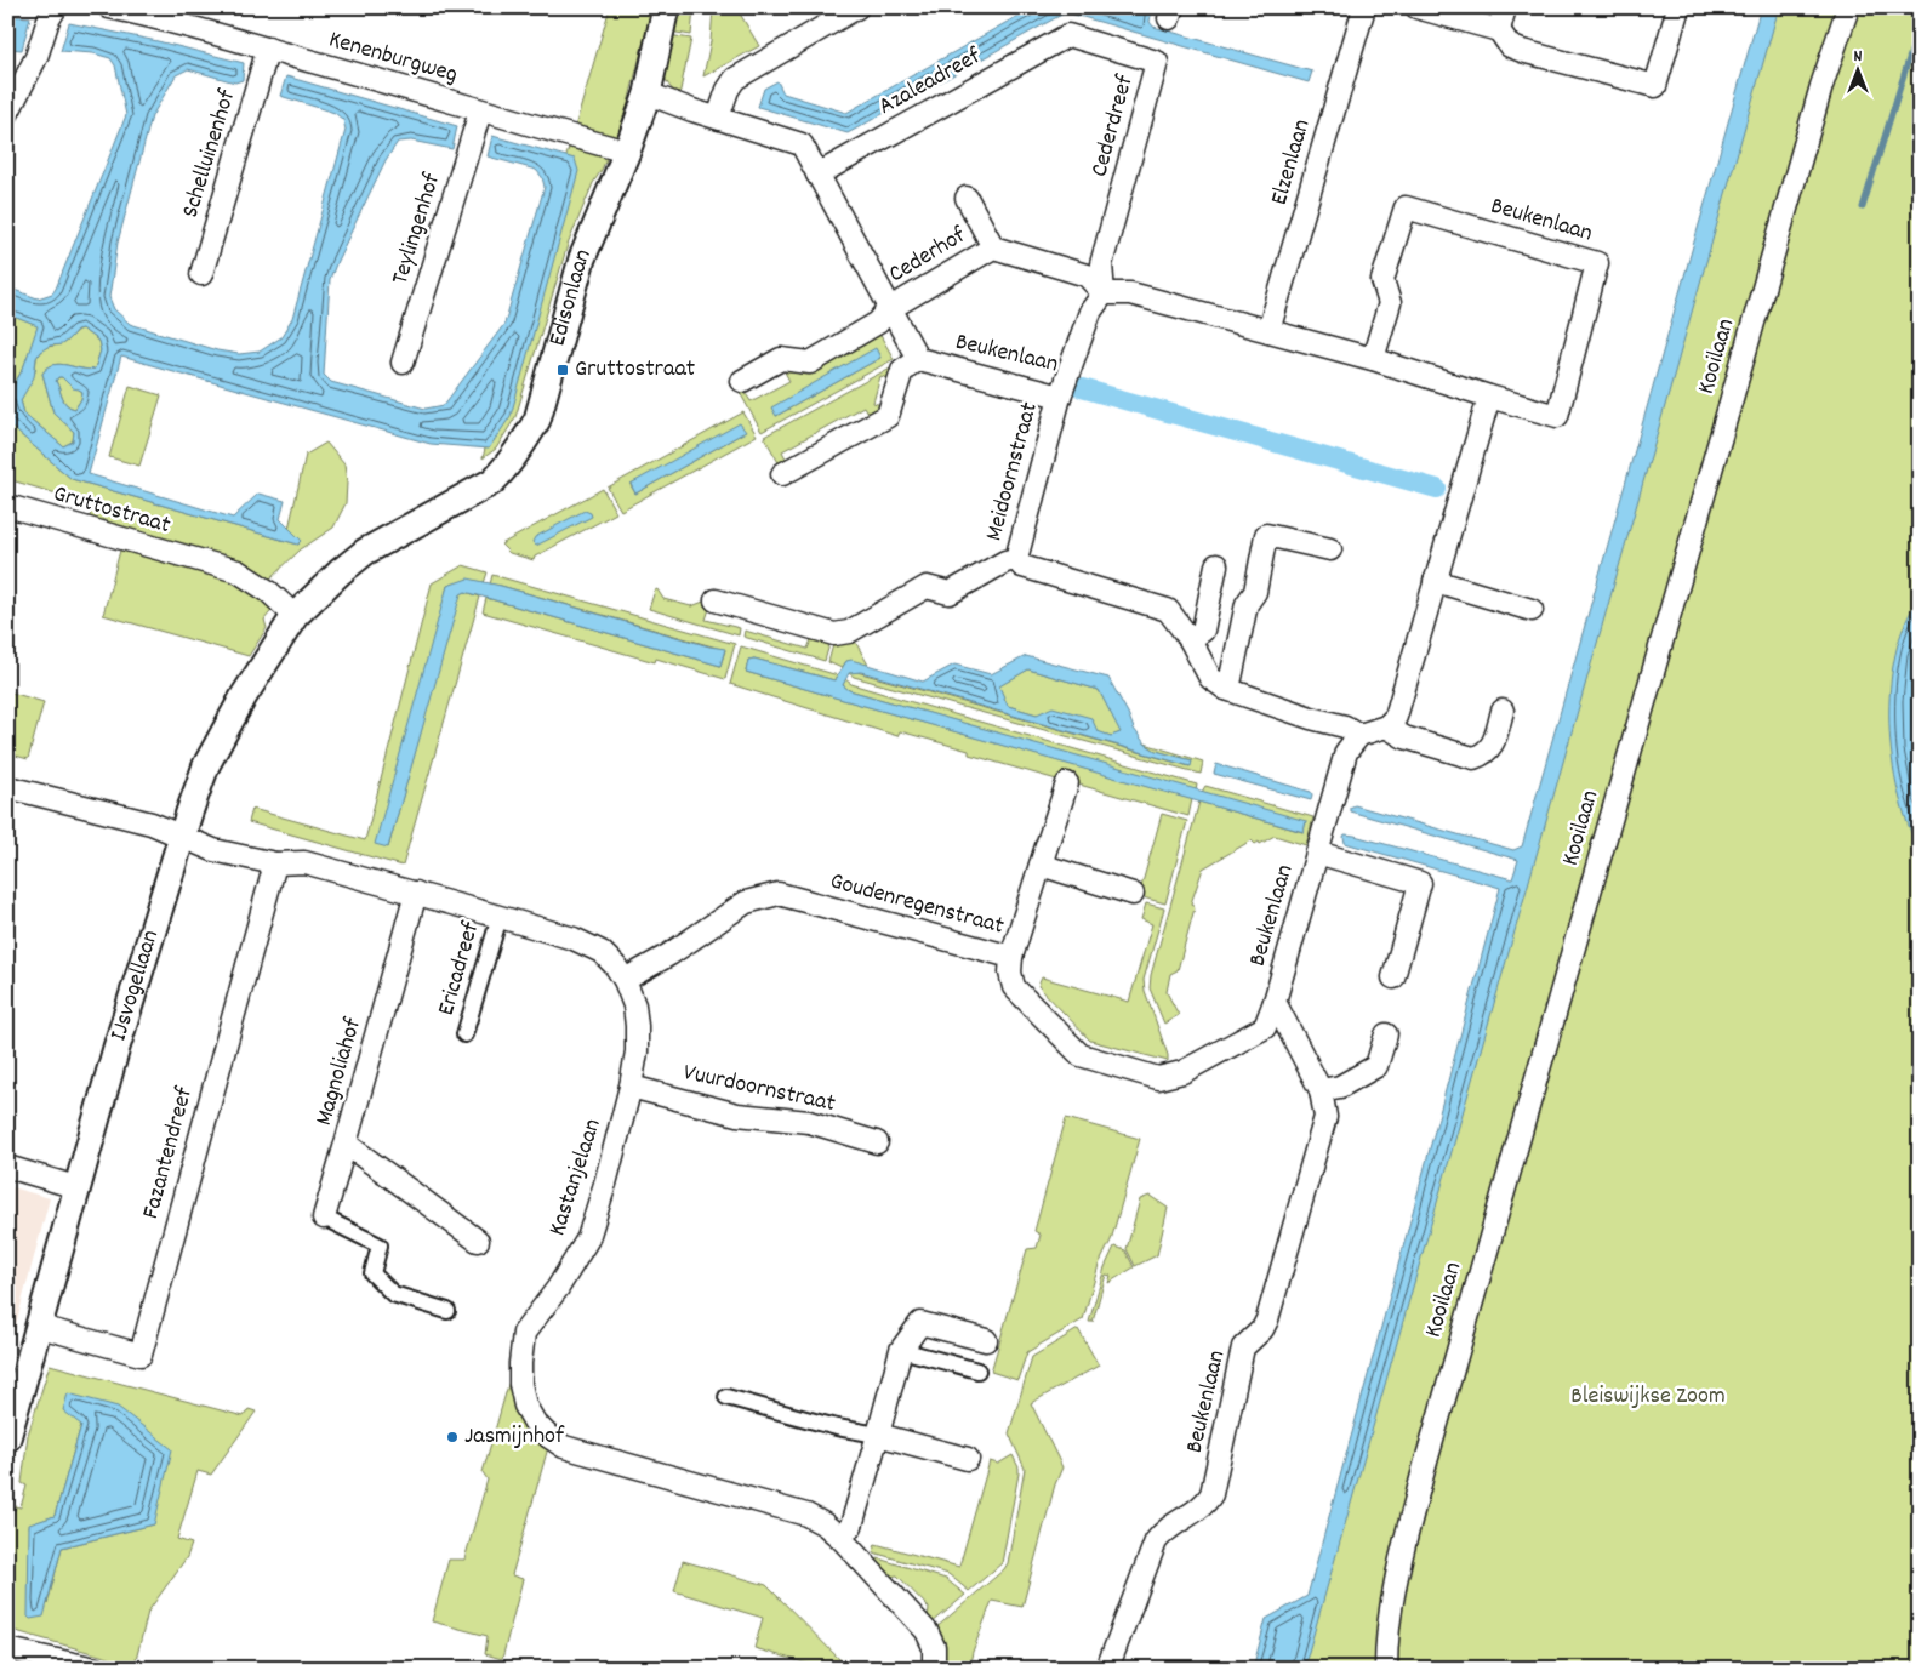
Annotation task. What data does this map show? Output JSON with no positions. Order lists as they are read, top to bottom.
{
  "streets": {
    "street": [
      "Kenenburgweg",
      "Azaleadreef",
      "Cederdreef",
      "Schelluinenhof",
      "Elzenlaan",
      "Beukenlaan",
      "Teylingenhof",
      "Cederhof",
      "Edisonlaan",
      "Kooilaan",
      "Meidoornstraat",
      "Gruttostraat",
      "Goudenregenstraat",
      "Ericadreef",
      "IJsvogellaan",
      "Magnoliahof",
      "Vuurdoornstraat",
      "Fazantendreef",
      "Kastanjelaan"
    ]
  },
  "crossings": [
    ["Kenenburgweg", "Schelluinenhof"],
    ["Kenenburgweg", "Teylingenhof"],
    ["Kenenburgweg", "Edisonlaan"],
    ["Azaleadreef", "Cederdreef"],
    ["Azaleadreef", "Beukenlaan"],
    ["Cederdreef", "Beukenlaan"],
    ["Cederdreef", "Cederhof"],
    ["Elzenlaan", "Beukenlaan"],
    ["Beukenlaan", "Cederhof"],
    ["Beukenlaan", "Edisonlaan"],
    ["Beukenlaan", "Meidoornstraat"],
    ["Beukenlaan", "Goudenregenstraat"],
    ["Edisonlaan", "IJsvogellaan"],
    ["Gruttostraat", "IJsvogellaan"],
    ["Goudenregenstraat", "Kastanjelaan"],
    ["Ericadreef", "Kastanjelaan"],
    ["IJsvogellaan", "Fazantendreef"],
    ["IJsvogellaan", "Kastanjelaan"],
    ["Magnoliahof", "Kastanjelaan"],
    ["Vuurdoornstraat", "Kastanjelaan"],
    ["Fazantendreef", "Kastanjelaan"]
  ],
  "parks": ["Bleiswijkse Zoom"],
  "places": {
    "transit": ["Gruttostraat"],
    "other": ["Jasmijnhof"]
  },
  "north": "top"
}
